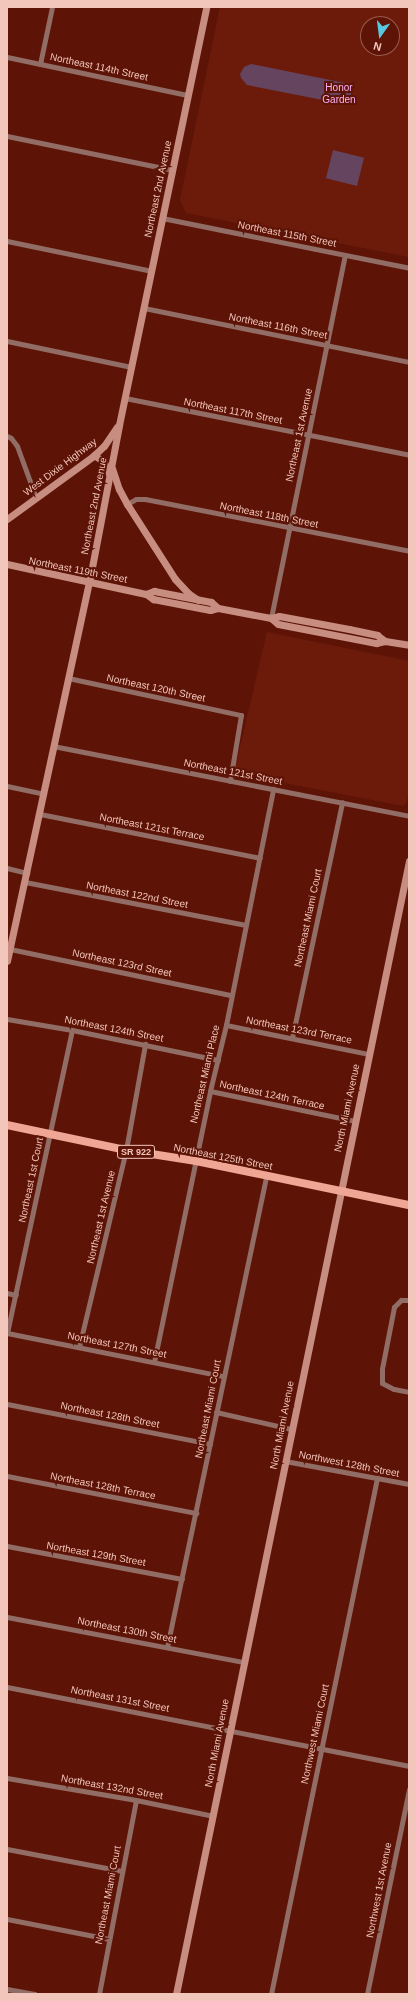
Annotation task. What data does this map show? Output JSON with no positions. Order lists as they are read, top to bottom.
{
  "streets": {
    "main road": ["SR 922", "Northeast 125th Street"],
    "street": [
      "Northeast 114th Street",
      "Northeast 2nd Avenue",
      "Northeast 115th Street",
      "Northeast 116th Street",
      "Northeast 117th Street",
      "Northeast 1st Avenue",
      "West Dixie Highway",
      "Northeast 118th Street",
      "Northeast 119th Street",
      "Northeast 120th Street",
      "Northeast 121st Street",
      "Northeast 121st Terrace",
      "Northeast 122nd Street",
      "Northeast Miami Court",
      "Northeast 123rd Street",
      "Northeast 124th Street",
      "Northeast 123rd Terrace",
      "Northeast Miami Place",
      "Northeast 124th Terrace",
      "North Miami Avenue",
      "Northeast 1st Court",
      "Northeast 127th Street",
      "Northeast 128th Street",
      "Northwest 128th Street",
      "Northeast 128th Terrace",
      "Northeast 129th Street",
      "Northeast 130th Street",
      "Northeast 131st Street",
      "Northwest Miami Court",
      "Northeast 132nd Street",
      "Northwest 1st Avenue"
    ]
  },
  "crossings": [
    ["Northeast 114th Street", "Northeast 2nd Avenue"],
    ["Northeast 2nd Avenue", "Northeast 115th Street"],
    ["Northeast 2nd Avenue", "Northeast 116th Street"],
    ["Northeast 2nd Avenue", "Northeast 117th Street"],
    ["Northeast 2nd Avenue", "West Dixie Highway"],
    ["Northeast 2nd Avenue", "Northeast 119th Street"],
    ["Northeast 2nd Avenue", "Northeast 120th Street"],
    ["Northeast 2nd Avenue", "Northeast 121st Street"],
    ["Northeast 2nd Avenue", "Northeast 121st Terrace"],
    ["Northeast 2nd Avenue", "Northeast 122nd Street"],
    ["Northeast 2nd Avenue", "Northeast 123rd Street"],
    ["Northeast 115th Street", "Northeast 1st Avenue"],
    ["Northeast 116th Street", "Northeast 1st Avenue"],
    ["Northeast 117th Street", "Northeast 1st Avenue"],
    ["Northeast 1st Avenue", "Northeast 118th Street"],
    ["Northeast 1st Avenue", "Northeast 119th Street"],
    ["Northeast 1st Avenue", "Northeast 124th Street"],
    ["Northeast 1st Avenue", "Northeast 125th Street"],
    ["Northeast 1st Avenue", "Northeast 127th Street"],
    ["Northeast 120th Street", "Northeast 121st Street"],
    ["Northeast 121st Street", "Northeast Miami Court"],
    ["Northeast 121st Street", "Northeast Miami Place"],
    ["Northeast 121st Terrace", "Northeast Miami Place"],
    ["Northeast 122nd Street", "Northeast Miami Place"],
    ["Northeast Miami Court", "Northeast 123rd Terrace"],
    ["Northeast Miami Court", "Northeast 125th Street"],
    ["Northeast Miami Court", "Northeast 127th Street"],
    ["Northeast Miami Court", "Northeast 128th Street"],
    ["Northeast Miami Court", "Northeast 128th Terrace"],
    ["Northeast Miami Court", "Northeast 129th Street"],
    ["Northeast Miami Court", "Northeast 130th Street"],
    ["Northeast Miami Court", "Northeast 132nd Street"],
    ["Northeast 123rd Street", "Northeast Miami Place"],
    ["Northeast 124th Street", "Northeast Miami Place"],
    ["Northeast 124th Street", "Northeast 1st Court"],
    ["Northeast 123rd Terrace", "Northeast Miami Place"],
    ["Northeast 123rd Terrace", "North Miami Avenue"],
    ["Northeast Miami Place", "Northeast 124th Terrace"],
    ["Northeast Miami Place", "Northeast 125th Street"],
    ["Northeast Miami Place", "Northeast 127th Street"],
    ["Northeast 124th Terrace", "North Miami Avenue"],
    ["North Miami Avenue", "SR 922"],
    ["North Miami Avenue", "Northeast 125th Street"],
    ["North Miami Avenue", "Northwest 128th Street"],
    ["North Miami Avenue", "Northeast 130th Street"],
    ["North Miami Avenue", "Northeast 131st Street"],
    ["North Miami Avenue", "Northeast 132nd Street"],
    ["SR 922", "Northeast 125th Street"],
    ["Northeast 125th Street", "Northeast 1st Court"],
    ["Northeast 1st Court", "Northeast 127th Street"],
    ["Northwest 128th Street", "Northwest Miami Court"],
    ["Northeast 131st Street", "Northwest Miami Court"]
  ],
  "parks": ["Honor Garden"],
  "north": "bottom"
}
